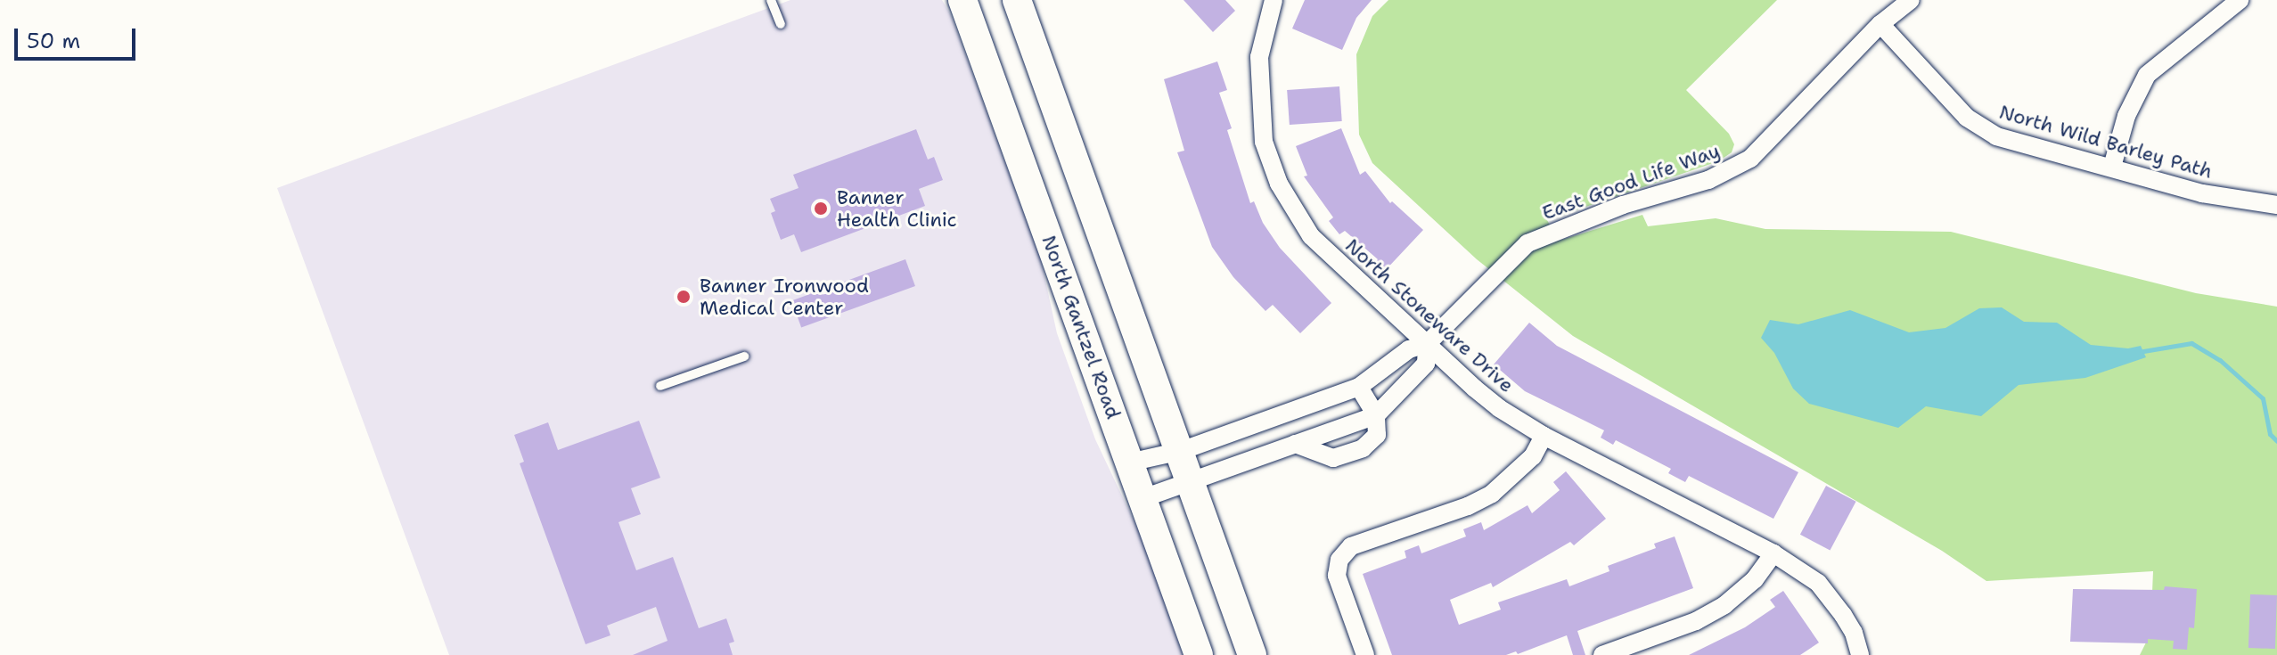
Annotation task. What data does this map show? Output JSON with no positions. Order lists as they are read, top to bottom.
{
  "streets": {
    "main road": ["North Gantzel Road"],
    "street": ["North Wild Barley Path", "East Good Life Way", "North Stoneware Drive"]
  },
  "crossings": [
    ["North Wild Barley Path", "East Good Life Way"],
    ["East Good Life Way", "North Stoneware Drive"],
    ["East Good Life Way", "North Gantzel Road"]
  ],
  "places": ["Banner Health Clinic", "Banner Ironwood Medical Center"],
  "scale_bar": "50 m"
}
